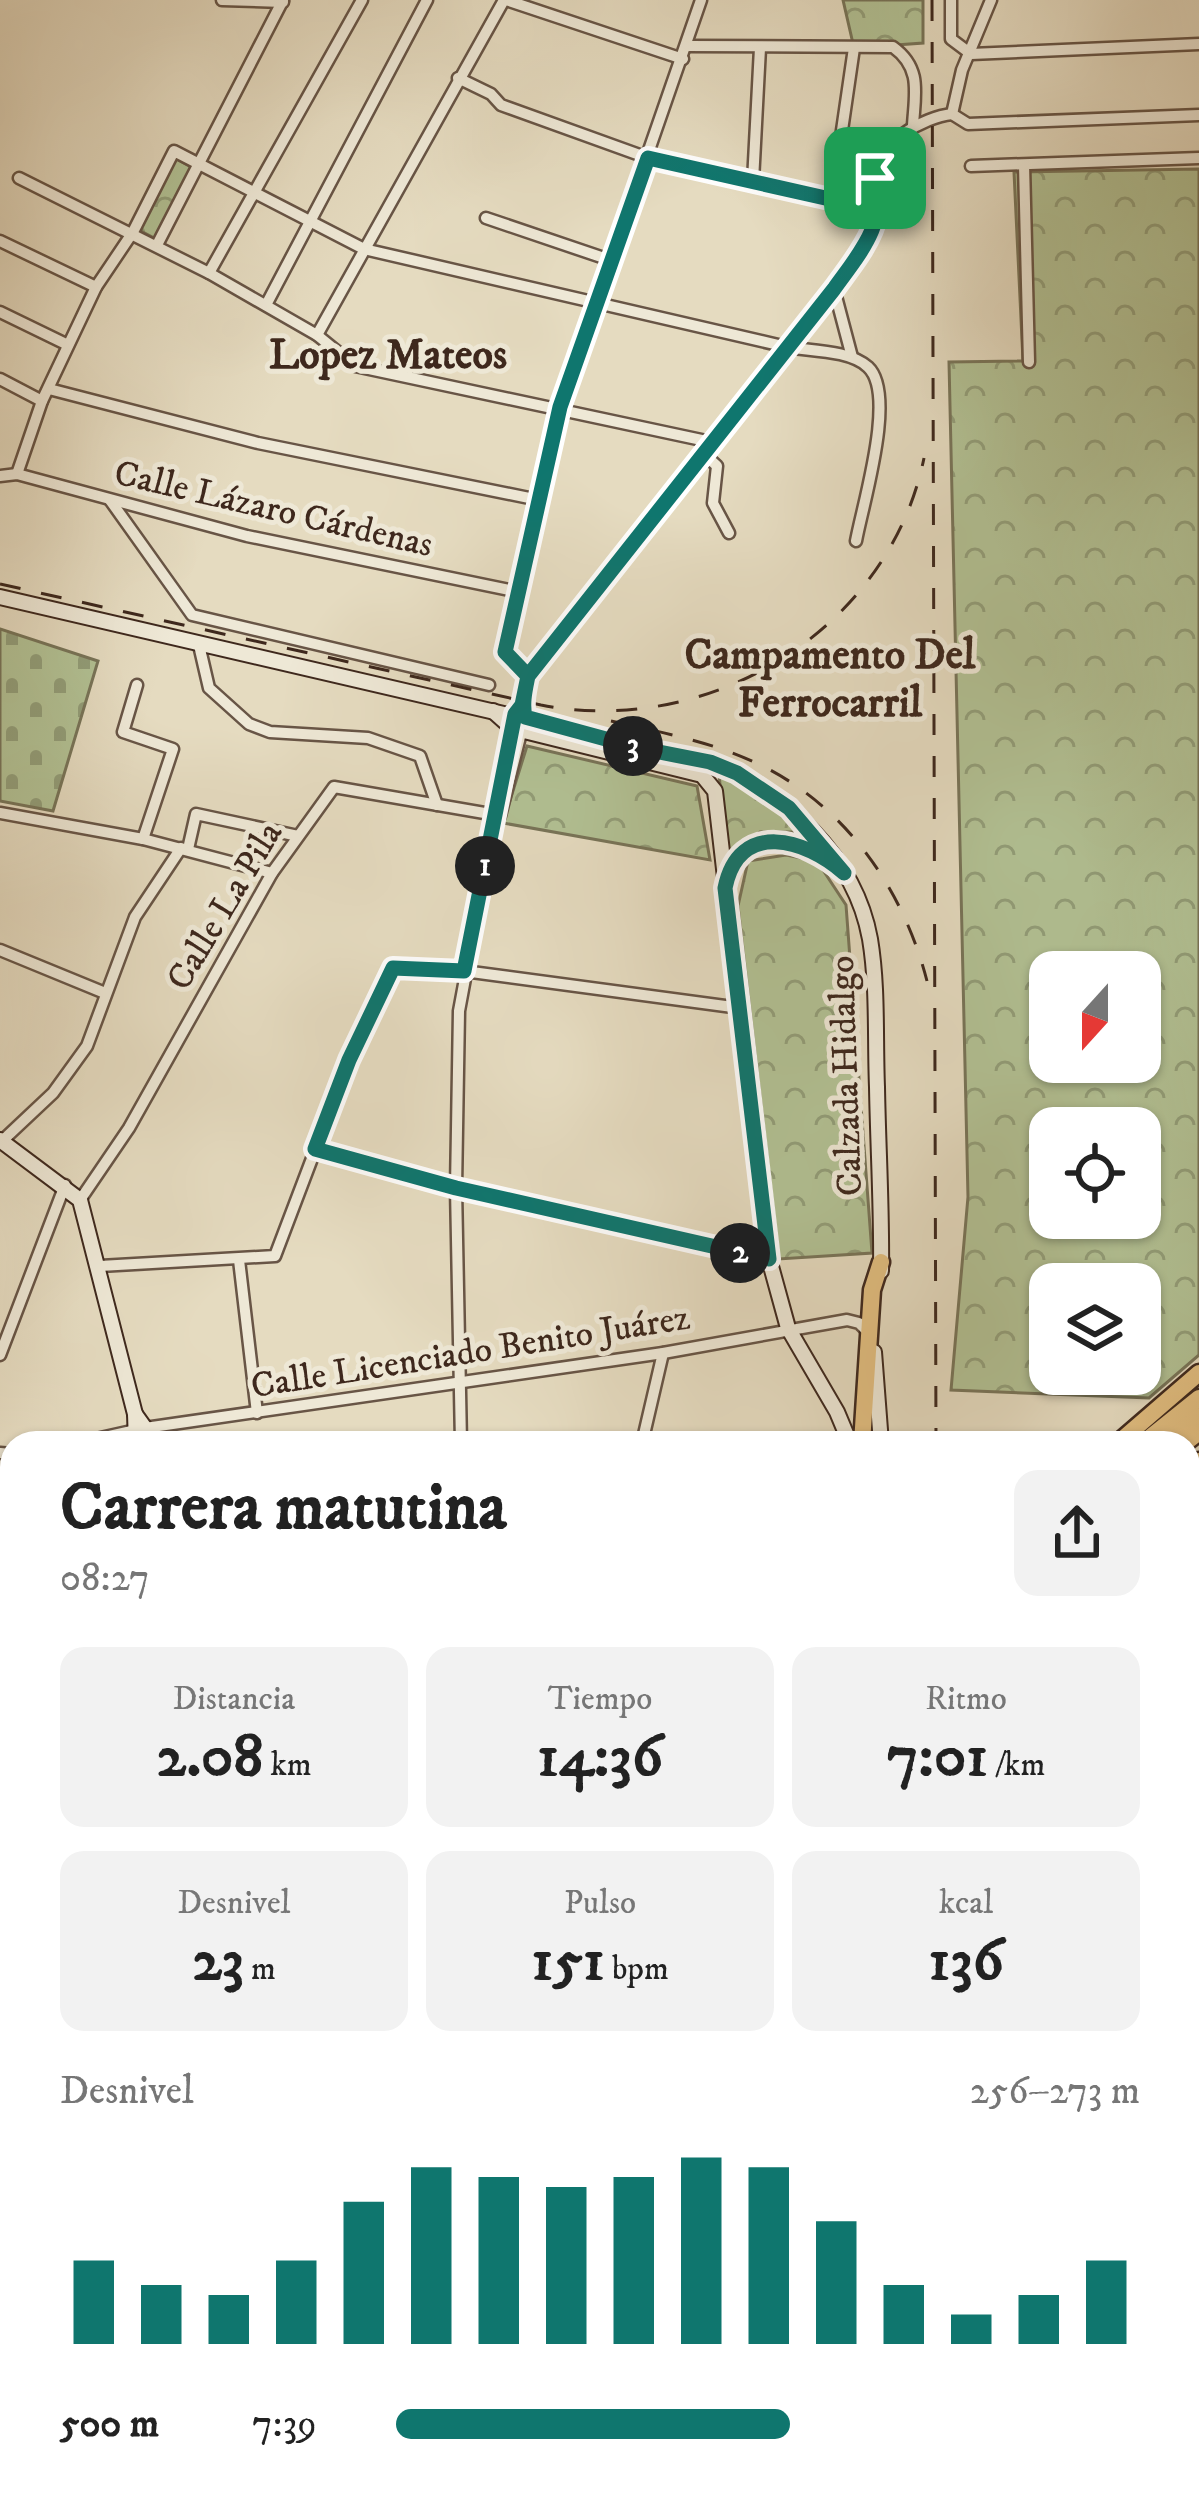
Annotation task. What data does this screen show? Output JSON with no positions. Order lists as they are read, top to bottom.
{
  "streets": {
    "street": [
      "Calle Lázaro Cárdenas",
      "Calle La Pila",
      "Calzada Hidalgo",
      "Calle Licenciado Benito Juárez"
    ]
  },
  "districts": ["Lopez Mateos", "Campamento Del Ferrocarril"],
  "north": "bottom",
  "page": {
    "pins": ["3", "1", "2"],
    "heading": ["Carrera matutina", "08:27"],
    "stats": [
      ["Distancia", "2.08 km"],
      ["Tiempo", "14:36"],
      ["Ritmo", "7:01 /km"],
      ["Desnivel", "23 m"],
      ["Pulso", "151 bpm"],
      ["kcal", "136"]
    ],
    "chart": ["Desnivel", "256–273 m"],
    "list": [
      {
        "name": "500 m",
        "note": "7:39"
      }
    ]
  }
}
